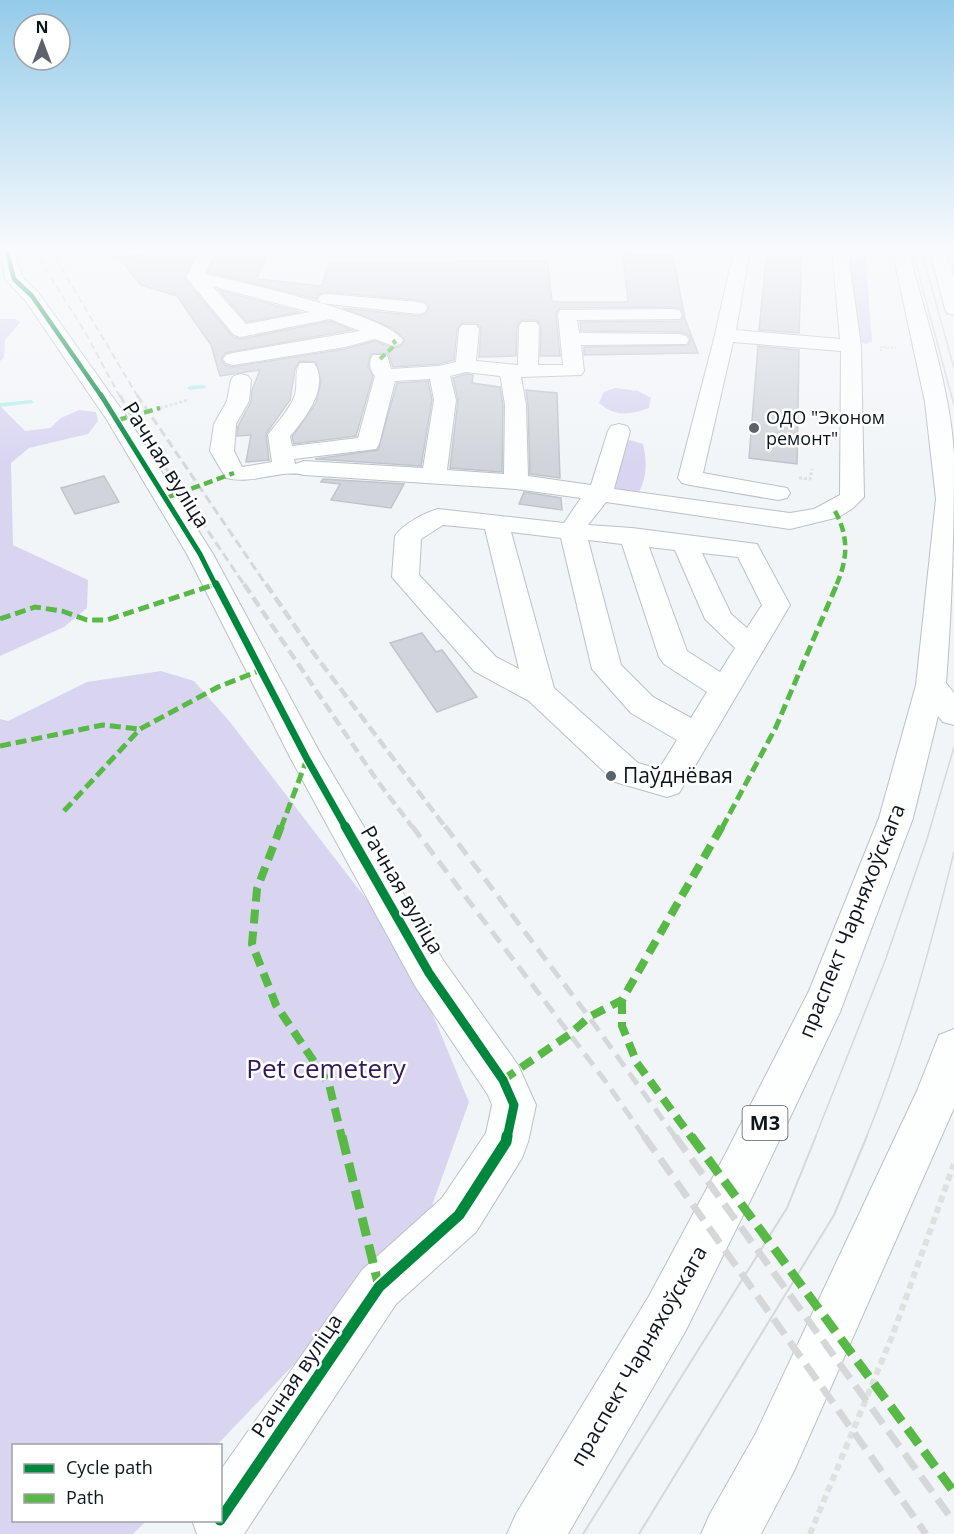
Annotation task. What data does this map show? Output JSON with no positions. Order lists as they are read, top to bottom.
{
  "streets": {
    "main road": ["Рачная вуліца", "праспект Чарняхоўскага", "М3"]
  },
  "parks": ["Pet cemetery"],
  "places": ["ОДО \"Эконом ремонт\"", "Паўднёвая"],
  "legend": ["Cycle path", "Path"],
  "north": "top"
}
